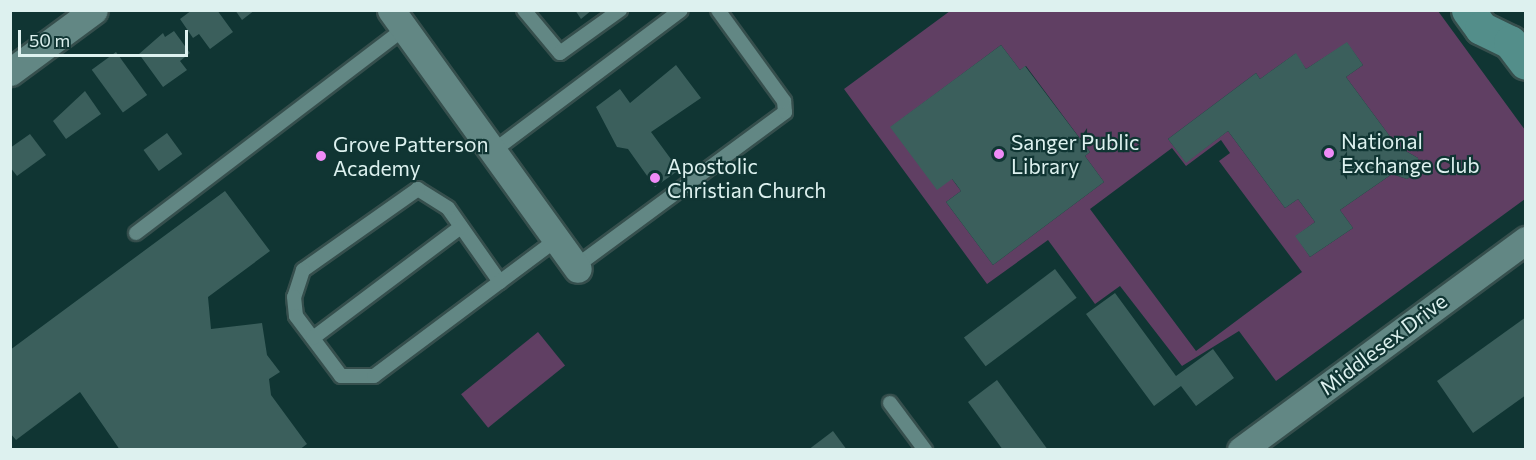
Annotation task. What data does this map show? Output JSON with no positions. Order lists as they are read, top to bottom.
{
  "streets": {
    "street": ["Middlesex Drive"]
  },
  "places": [
    "National Exchange Club",
    "Sanger Public Library",
    "Grove Patterson Academy",
    "Apostolic Christian Church"
  ],
  "scale_bar": "50 m"
}
